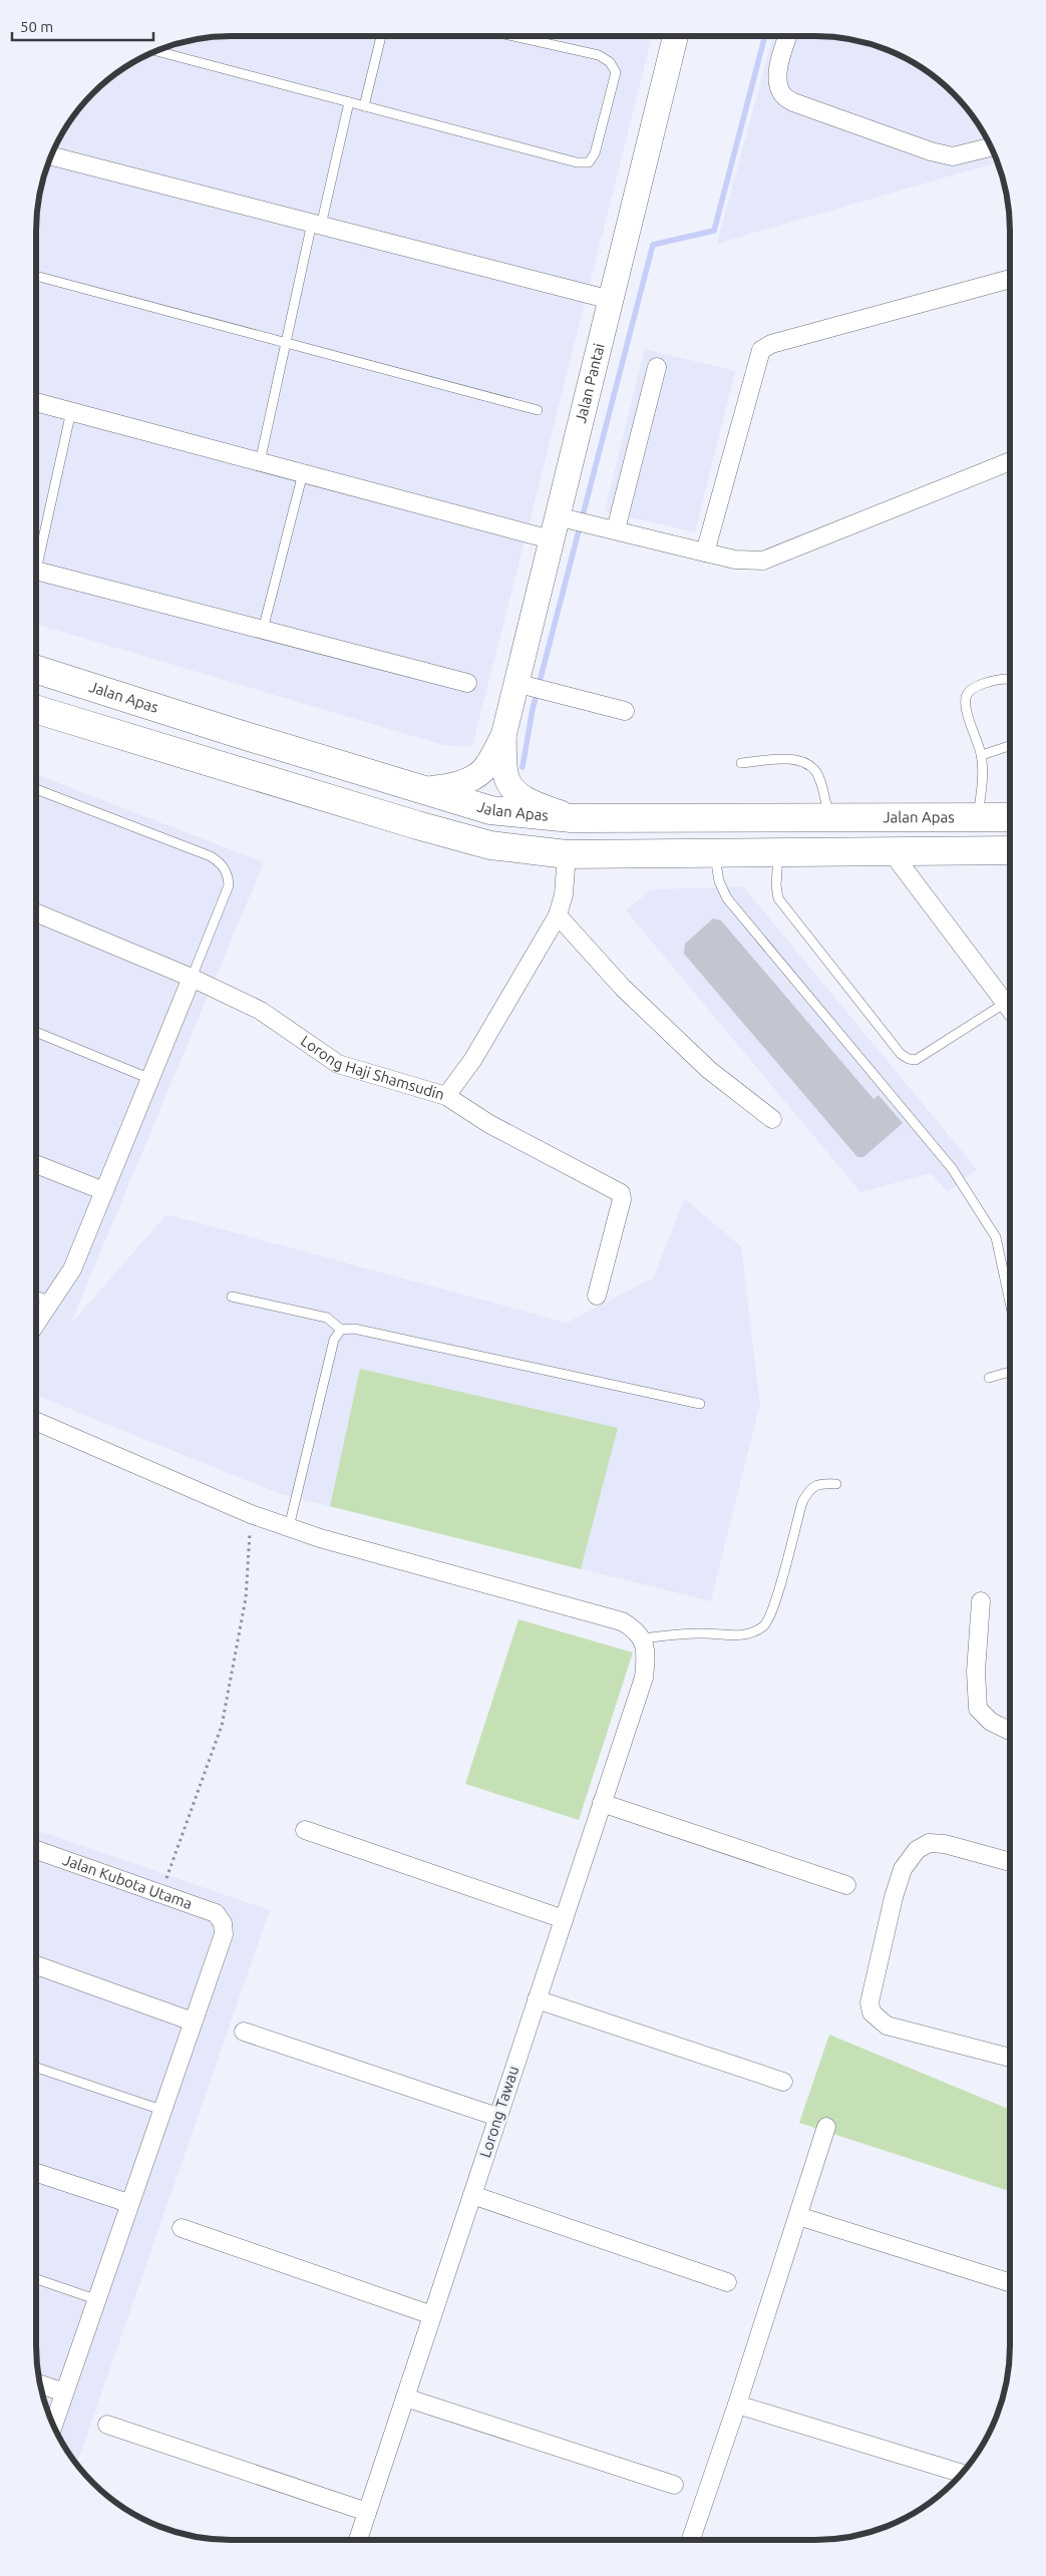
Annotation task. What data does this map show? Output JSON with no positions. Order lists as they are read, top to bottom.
{
  "streets": {
    "highway": ["Jalan Apas"],
    "street": [
      "Jalan Pantai",
      "Lorong Haji Shamsudin",
      "Jalan Kubota Utama",
      "Lorong Tawau"
    ]
  },
  "scale_bar": "50 m"
}
